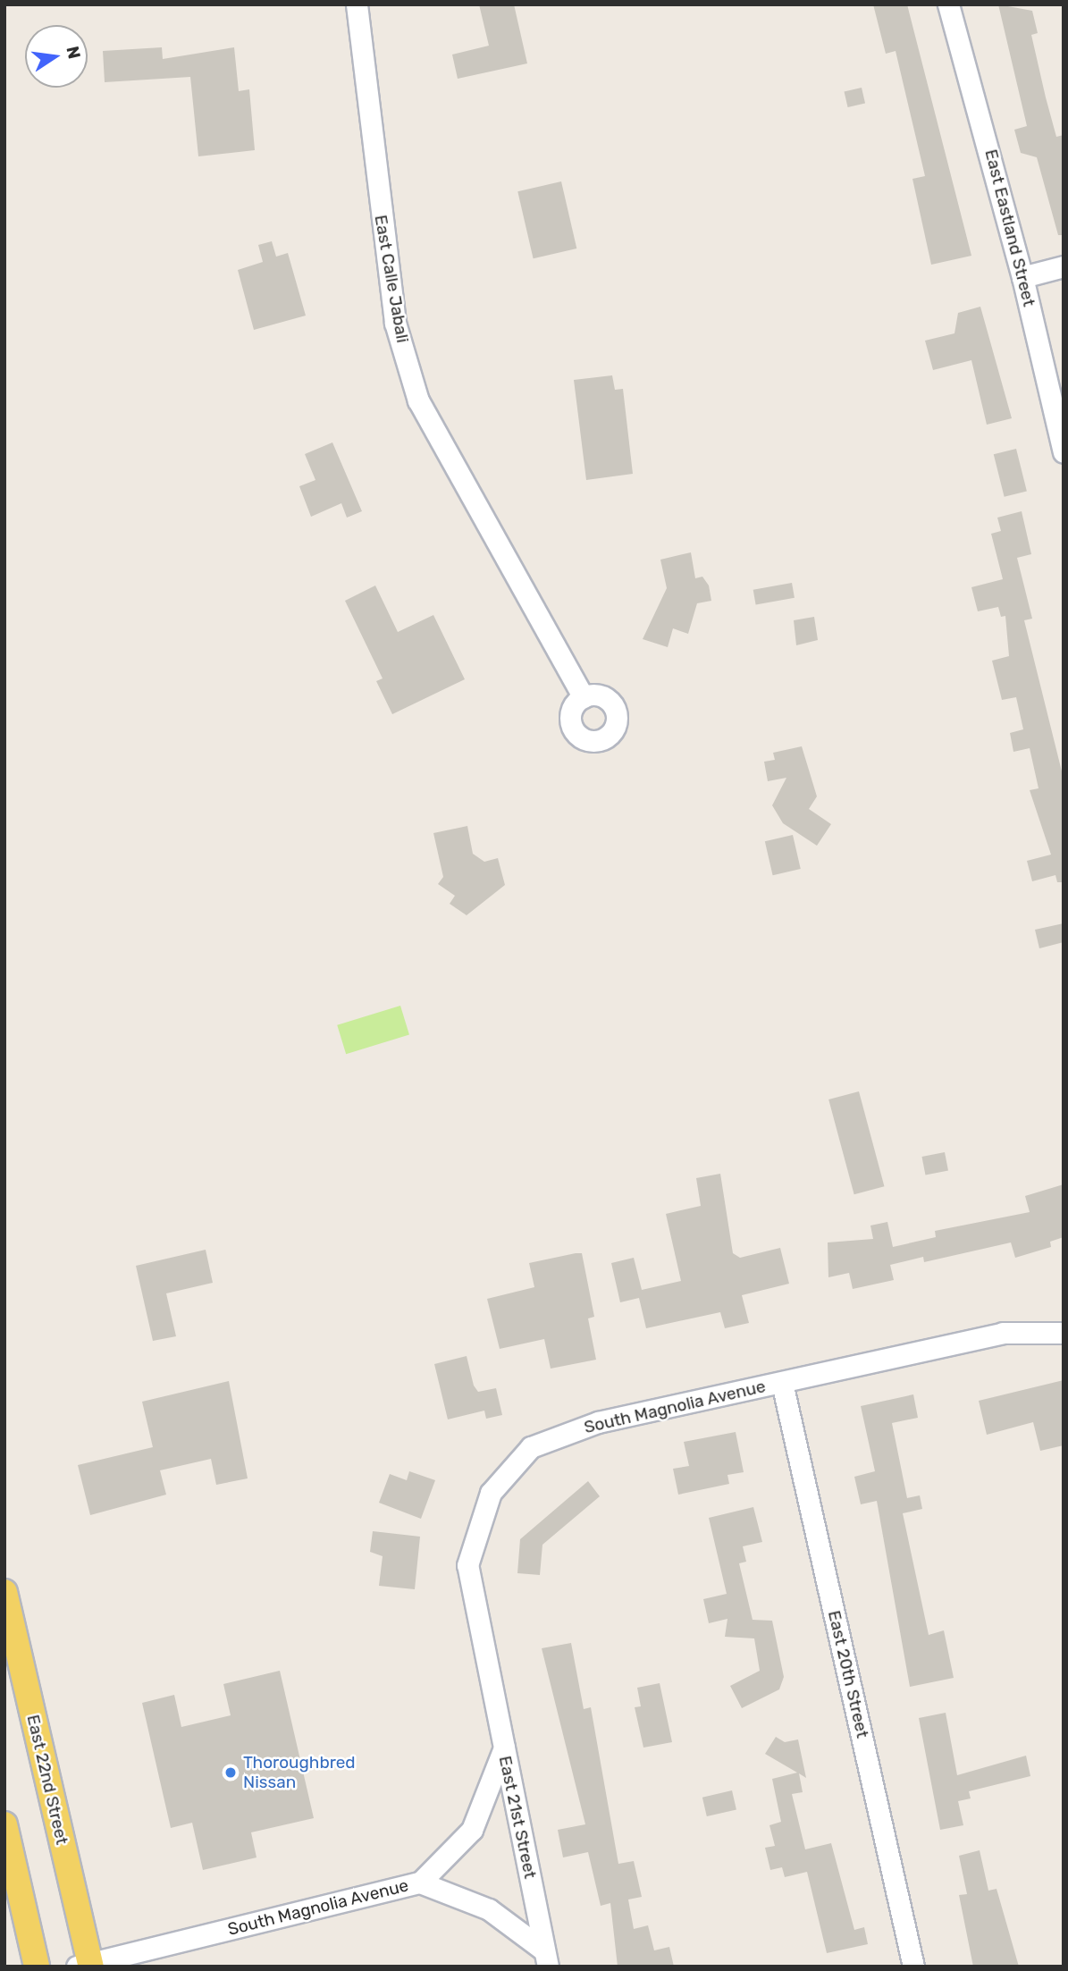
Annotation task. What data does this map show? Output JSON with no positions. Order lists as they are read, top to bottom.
{
  "streets": {
    "main road": ["East 22nd Street"],
    "street": [
      "East Eastland Street",
      "East Calle Jabali",
      "South Magnolia Avenue",
      "East 20th Street",
      "East 21st Street"
    ]
  },
  "crossings": [
    ["South Magnolia Avenue", "East 20th Street"],
    ["South Magnolia Avenue", "East 22nd Street"],
    ["South Magnolia Avenue", "East 21st Street"]
  ],
  "places": ["Thoroughbred Nissan"],
  "north": "right"
}
